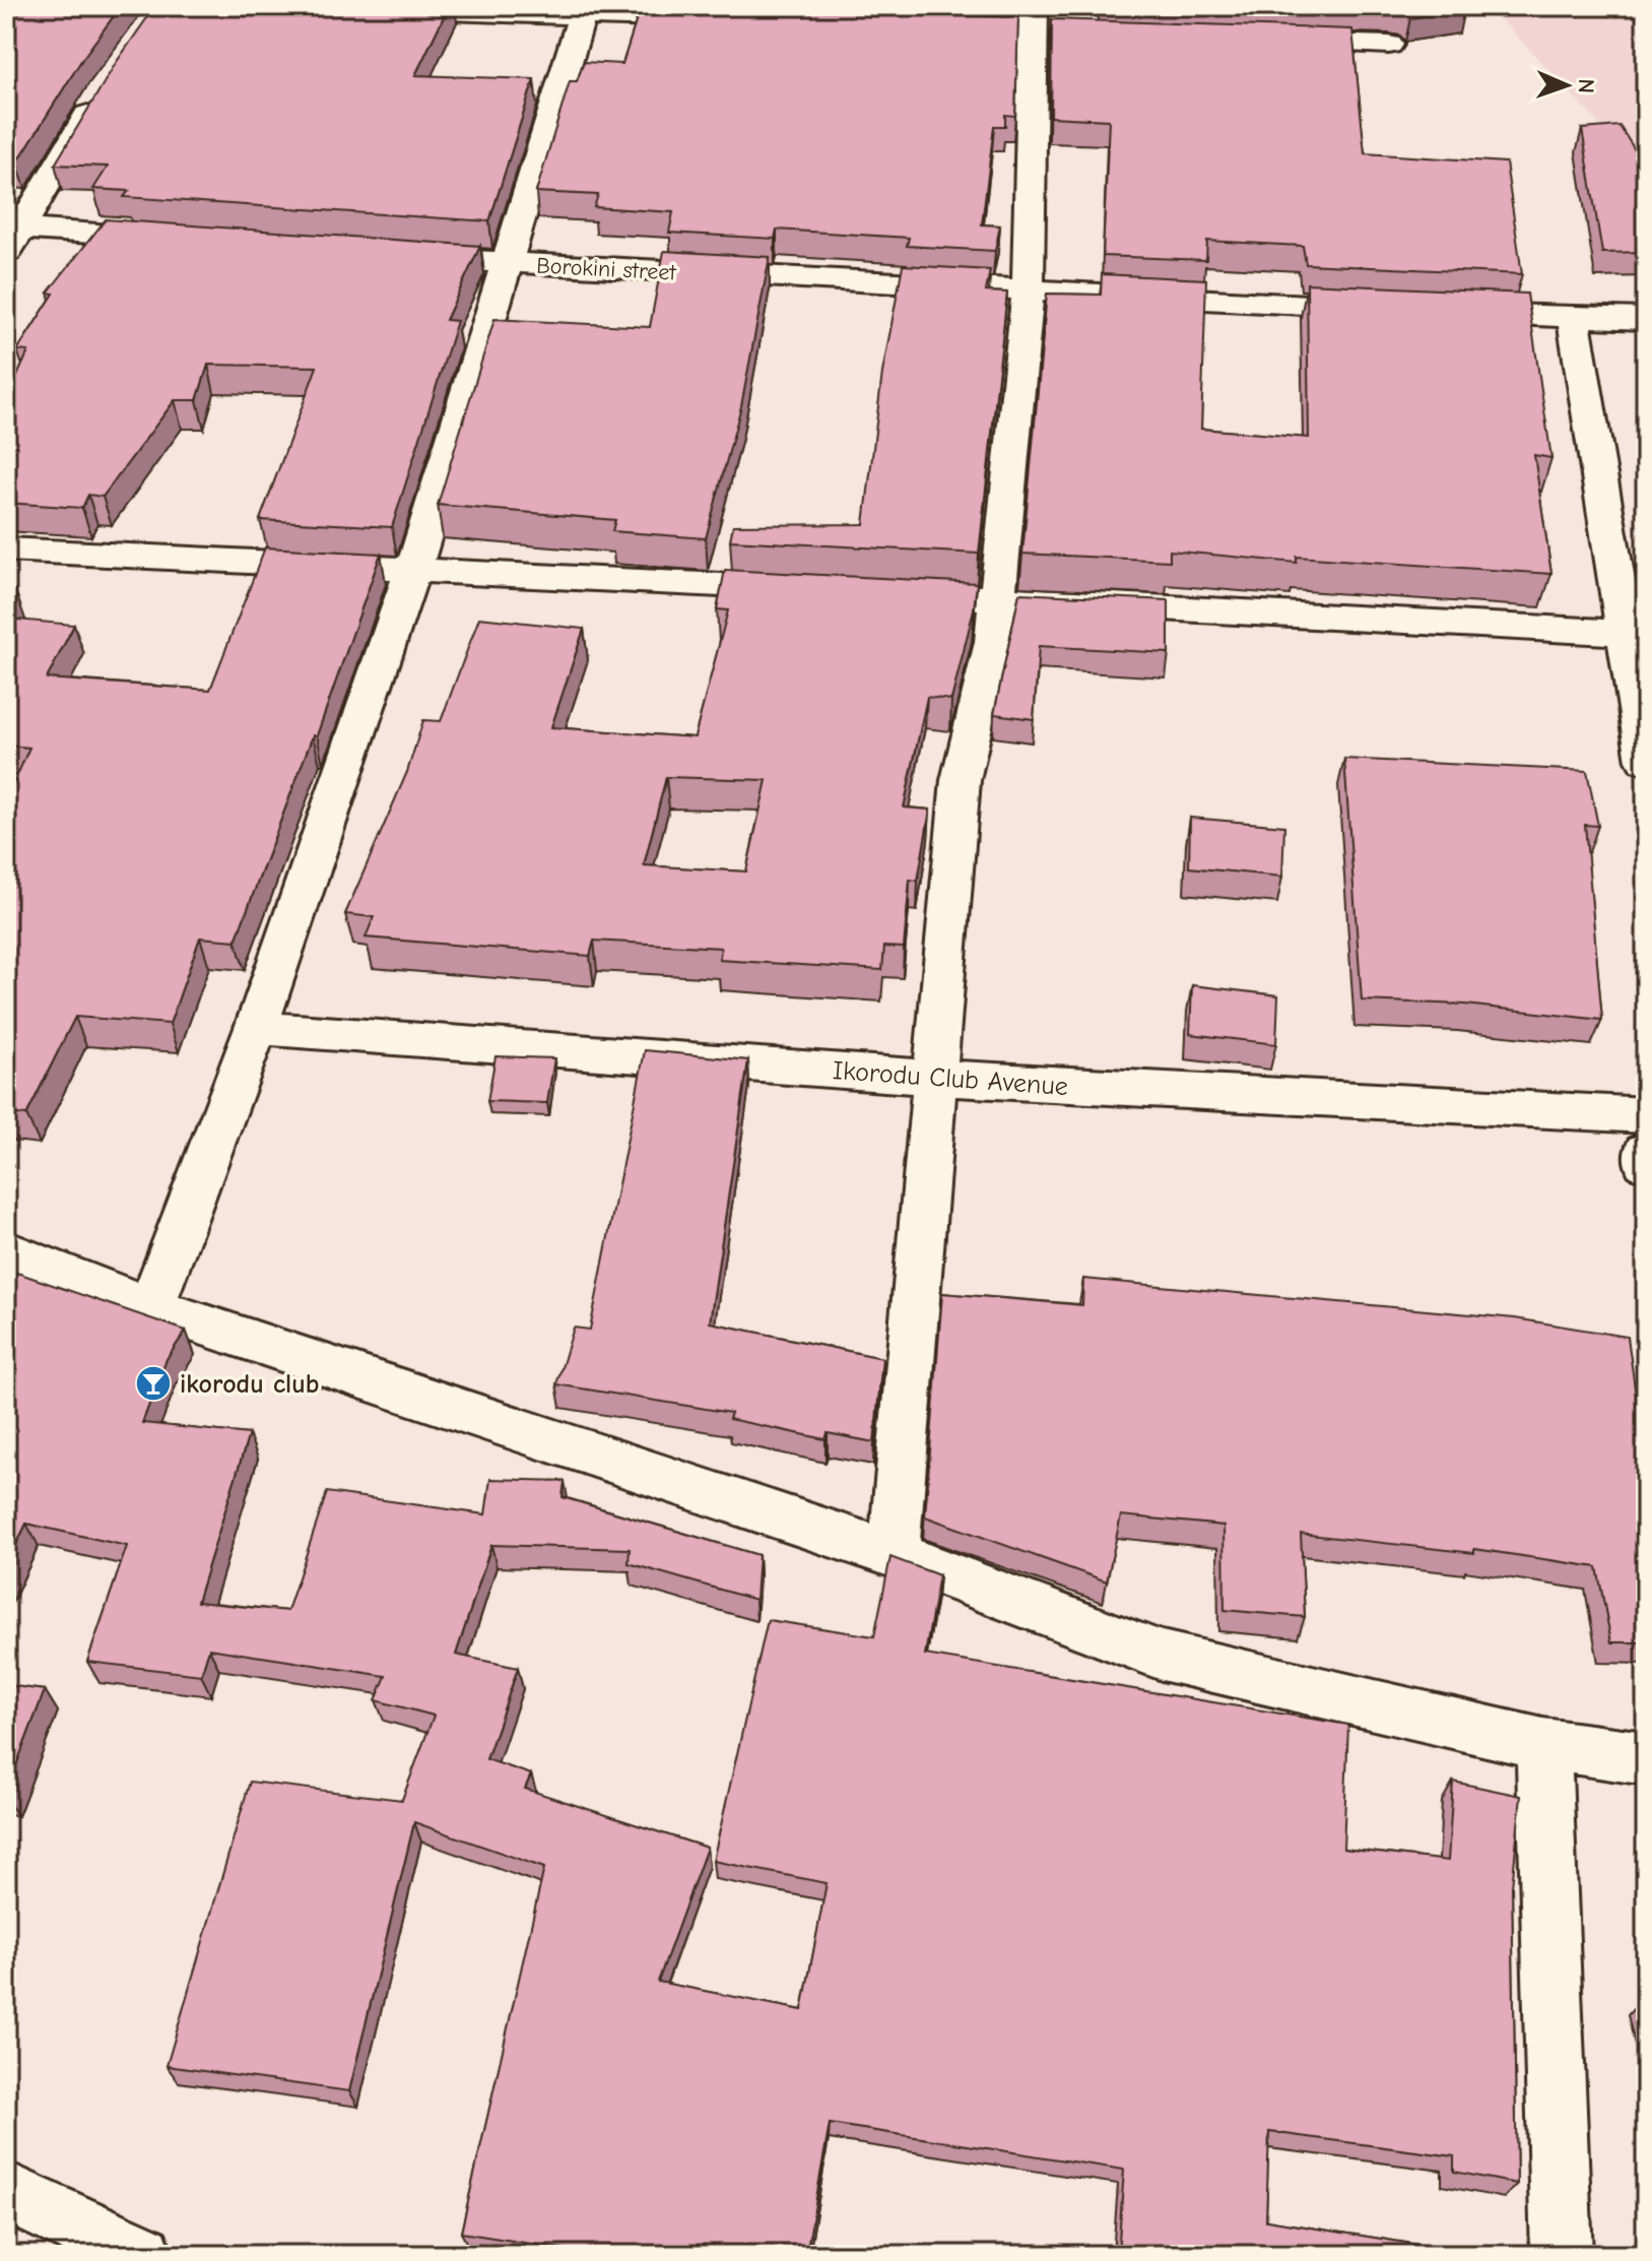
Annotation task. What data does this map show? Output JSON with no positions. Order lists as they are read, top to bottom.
{
  "streets": {
    "street": ["Borokini street", "Ikorodu Club Avenue"]
  },
  "places": {
    "bar": ["ikorodu club"]
  },
  "north": "right"
}
